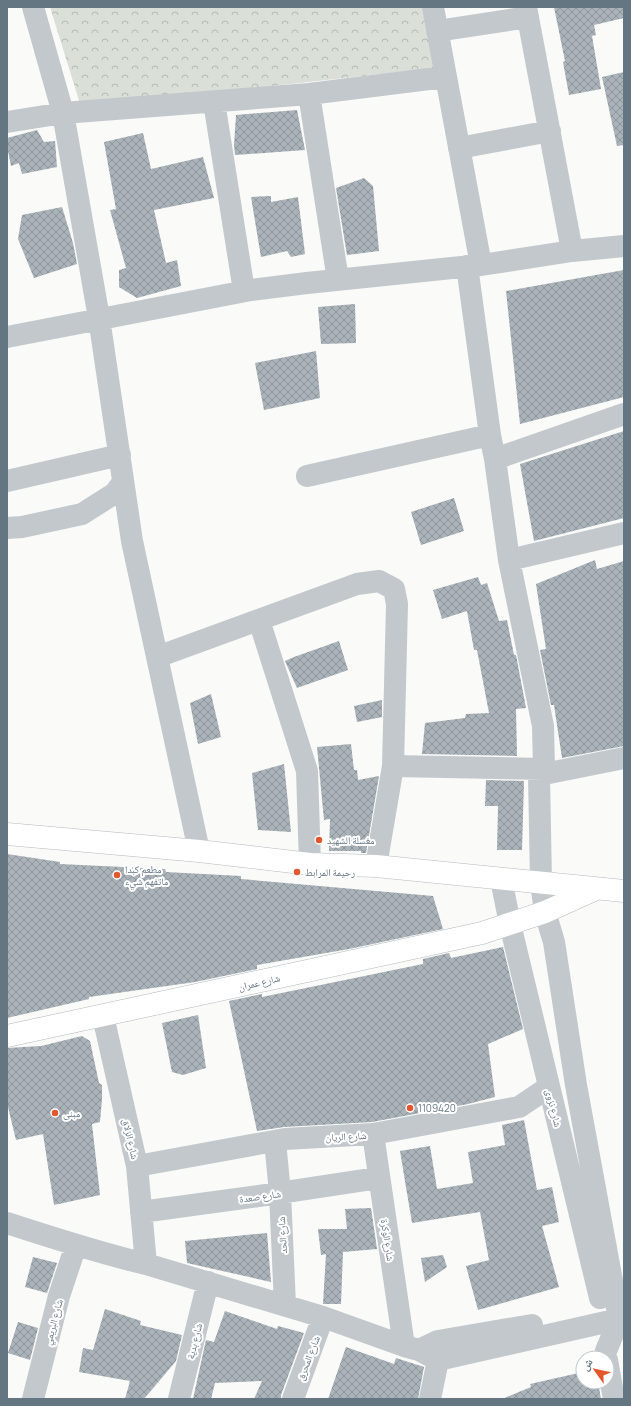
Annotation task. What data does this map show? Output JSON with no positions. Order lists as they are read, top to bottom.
{
  "streets": {
    "main road": ["شارع عمران"],
    "street": [
      "شارع نزوى",
      "شارع الريان",
      "شارع الزلاق",
      "شارع صعدة",
      "شارع الحد",
      "شارع الوكرة",
      "شارع البريمي",
      "شارع بدية",
      "شارع المحرق"
    ]
  },
  "crossings": [
    ["شارع عمران", "شارع نزوى"],
    ["شارع عمران", "شارع الزلاق"],
    ["شارع نزوى", "شارع الريان"],
    ["شارع الريان", "شارع الزلاق"],
    ["شارع الريان", "شارع الحد"],
    ["شارع الريان", "شارع الوكرة"],
    ["شارع الزلاق", "شارع صعدة"],
    ["شارع صعدة", "شارع الحد"],
    ["شارع صعدة", "شارع الوكرة"]
  ],
  "places": [
    "مغسلة الشهيد",
    "رحيمة المرابط",
    "مطعم كبدا ماتفهم شيء",
    "1109420",
    "مبنى"
  ],
  "north": "top left"
}
